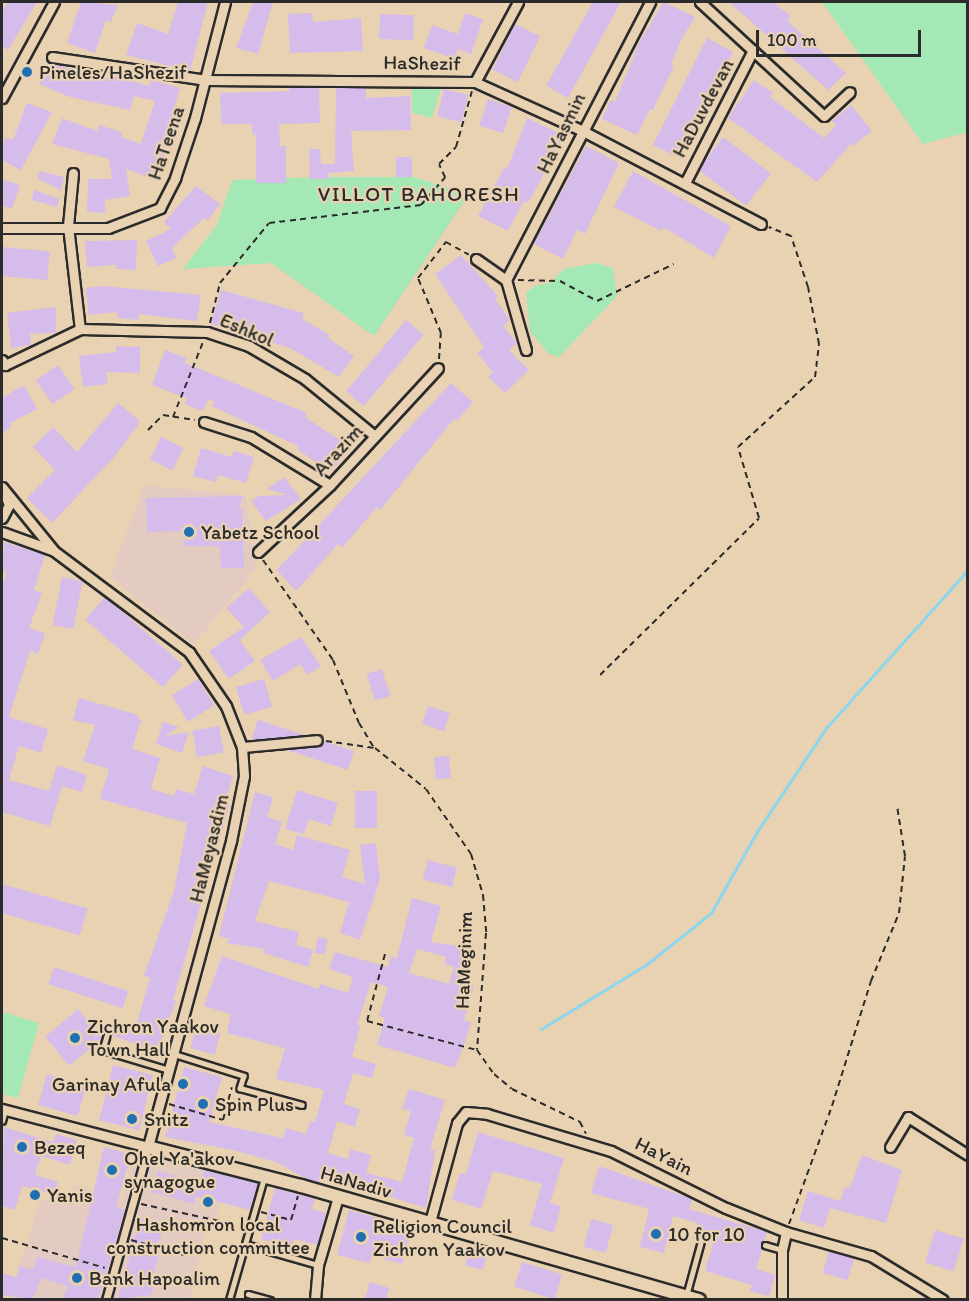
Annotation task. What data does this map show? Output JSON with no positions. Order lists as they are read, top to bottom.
{
  "streets": {
    "street": [
      "HaShezif",
      "HaDuvdevan",
      "HaYasmin",
      "HaTeena",
      "Eshkol",
      "Arazim",
      "HaMeyasdim",
      "HaYain",
      "HaNadiv"
    ],
    "path": ["HaMeginim"]
  },
  "crossings": [
    ["HaShezif", "HaDuvdevan"],
    ["HaShezif", "HaYasmin"],
    ["HaShezif", "HaTeena"],
    ["Eshkol", "Arazim"],
    ["HaMeyasdim", "HaNadiv"],
    ["HaYain", "HaNadiv"]
  ],
  "districts": ["VILLOT BAHORESH"],
  "places": [
    "Pineles/HaShezif",
    "Yabetz School",
    "Zichron Yaakov Town Hall",
    "Garinay Afula",
    "Spin Plus",
    "Snitz",
    "Bezeq",
    "Ohel Ya'akov synagogue",
    "Yanis",
    "Hashomron local construction committee",
    "10 for 10",
    "Religion Council Zichron Yaakov",
    "Bank Hapoalim"
  ],
  "scale_bar": "100 m"
}
